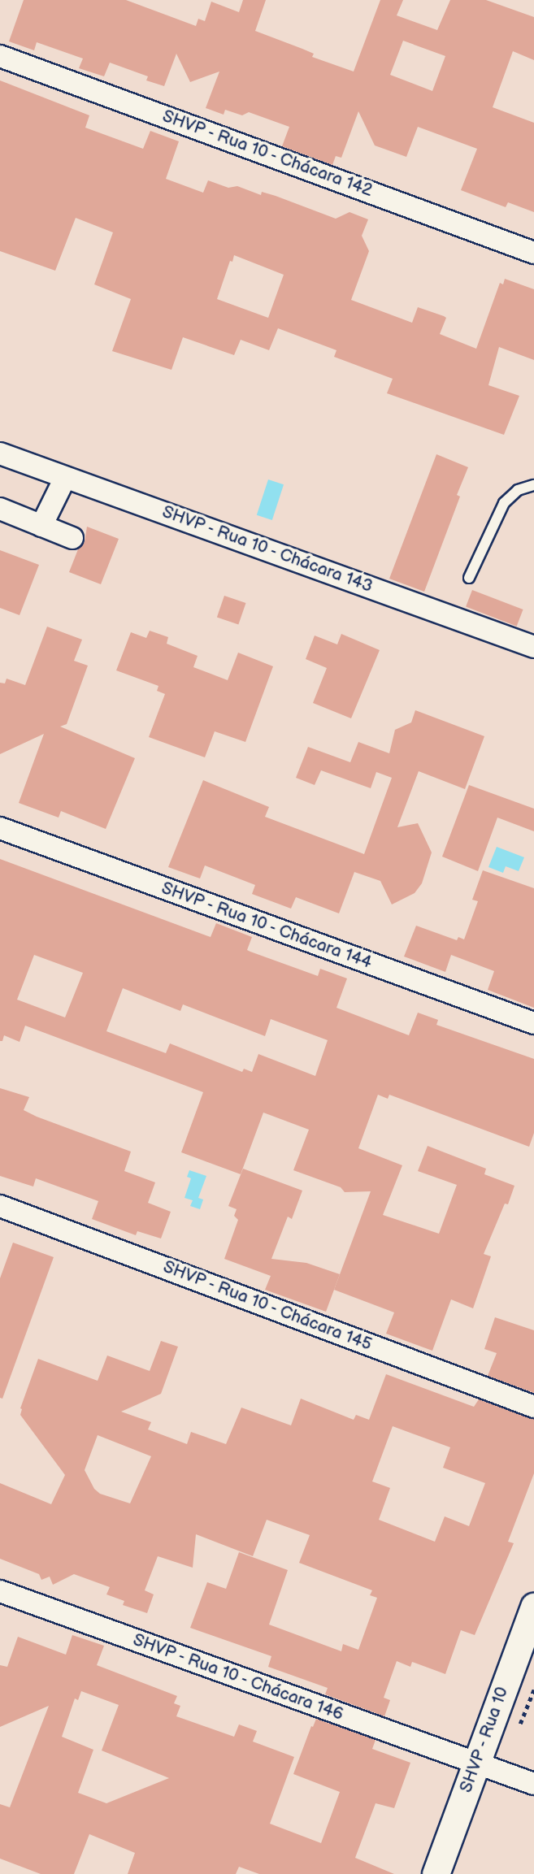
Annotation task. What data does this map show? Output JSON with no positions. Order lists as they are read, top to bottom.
{
  "streets": {
    "street": [
      "SHVP - Rua 10 - Chácara 142",
      "SHVP - Rua 10 - Chácara 143",
      "SHVP - Rua 10 - Chácara 144",
      "SHVP - Rua 10 - Chácara 145",
      "SHVP - Rua 10 - Chácara 146",
      "SHVP - Rua 10"
    ]
  },
  "crossings": [
    ["SHVP - Rua 10 - Chácara 146", "SHVP - Rua 10"]
  ]
}
